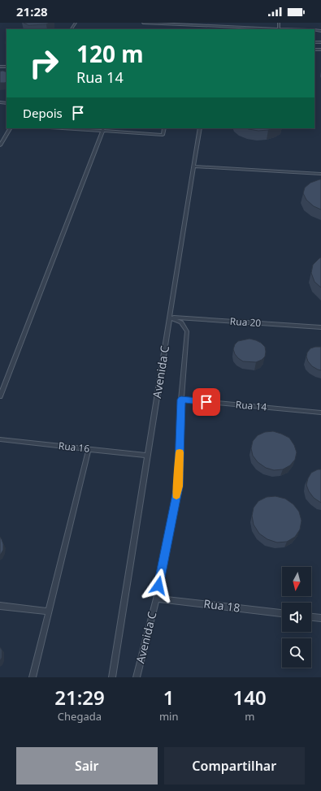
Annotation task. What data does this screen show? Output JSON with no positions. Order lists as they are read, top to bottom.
{
  "streets": {
    "lane": [
      "Rua 20",
      "Avenida C",
      "Rua 14",
      "Rua 16",
      "Rua 18"
    ]
  },
  "crossings": [
    ["Rua 20", "Avenida C"],
    ["Avenida C", "Rua 14"],
    ["Avenida C", "Rua 16"],
    ["Avenida C", "Rua 18"]
  ],
  "north": "bottom",
  "page": {
    "status": "21:28",
    "turn": ["120 m", "Rua 14"],
    "then": "Depois",
    "eta": [
      "21:29",
      "Chegada",
      "1",
      "min",
      "140",
      "m"
    ],
    "buttons": ["Sair", "Compartilhar"]
  }
}
